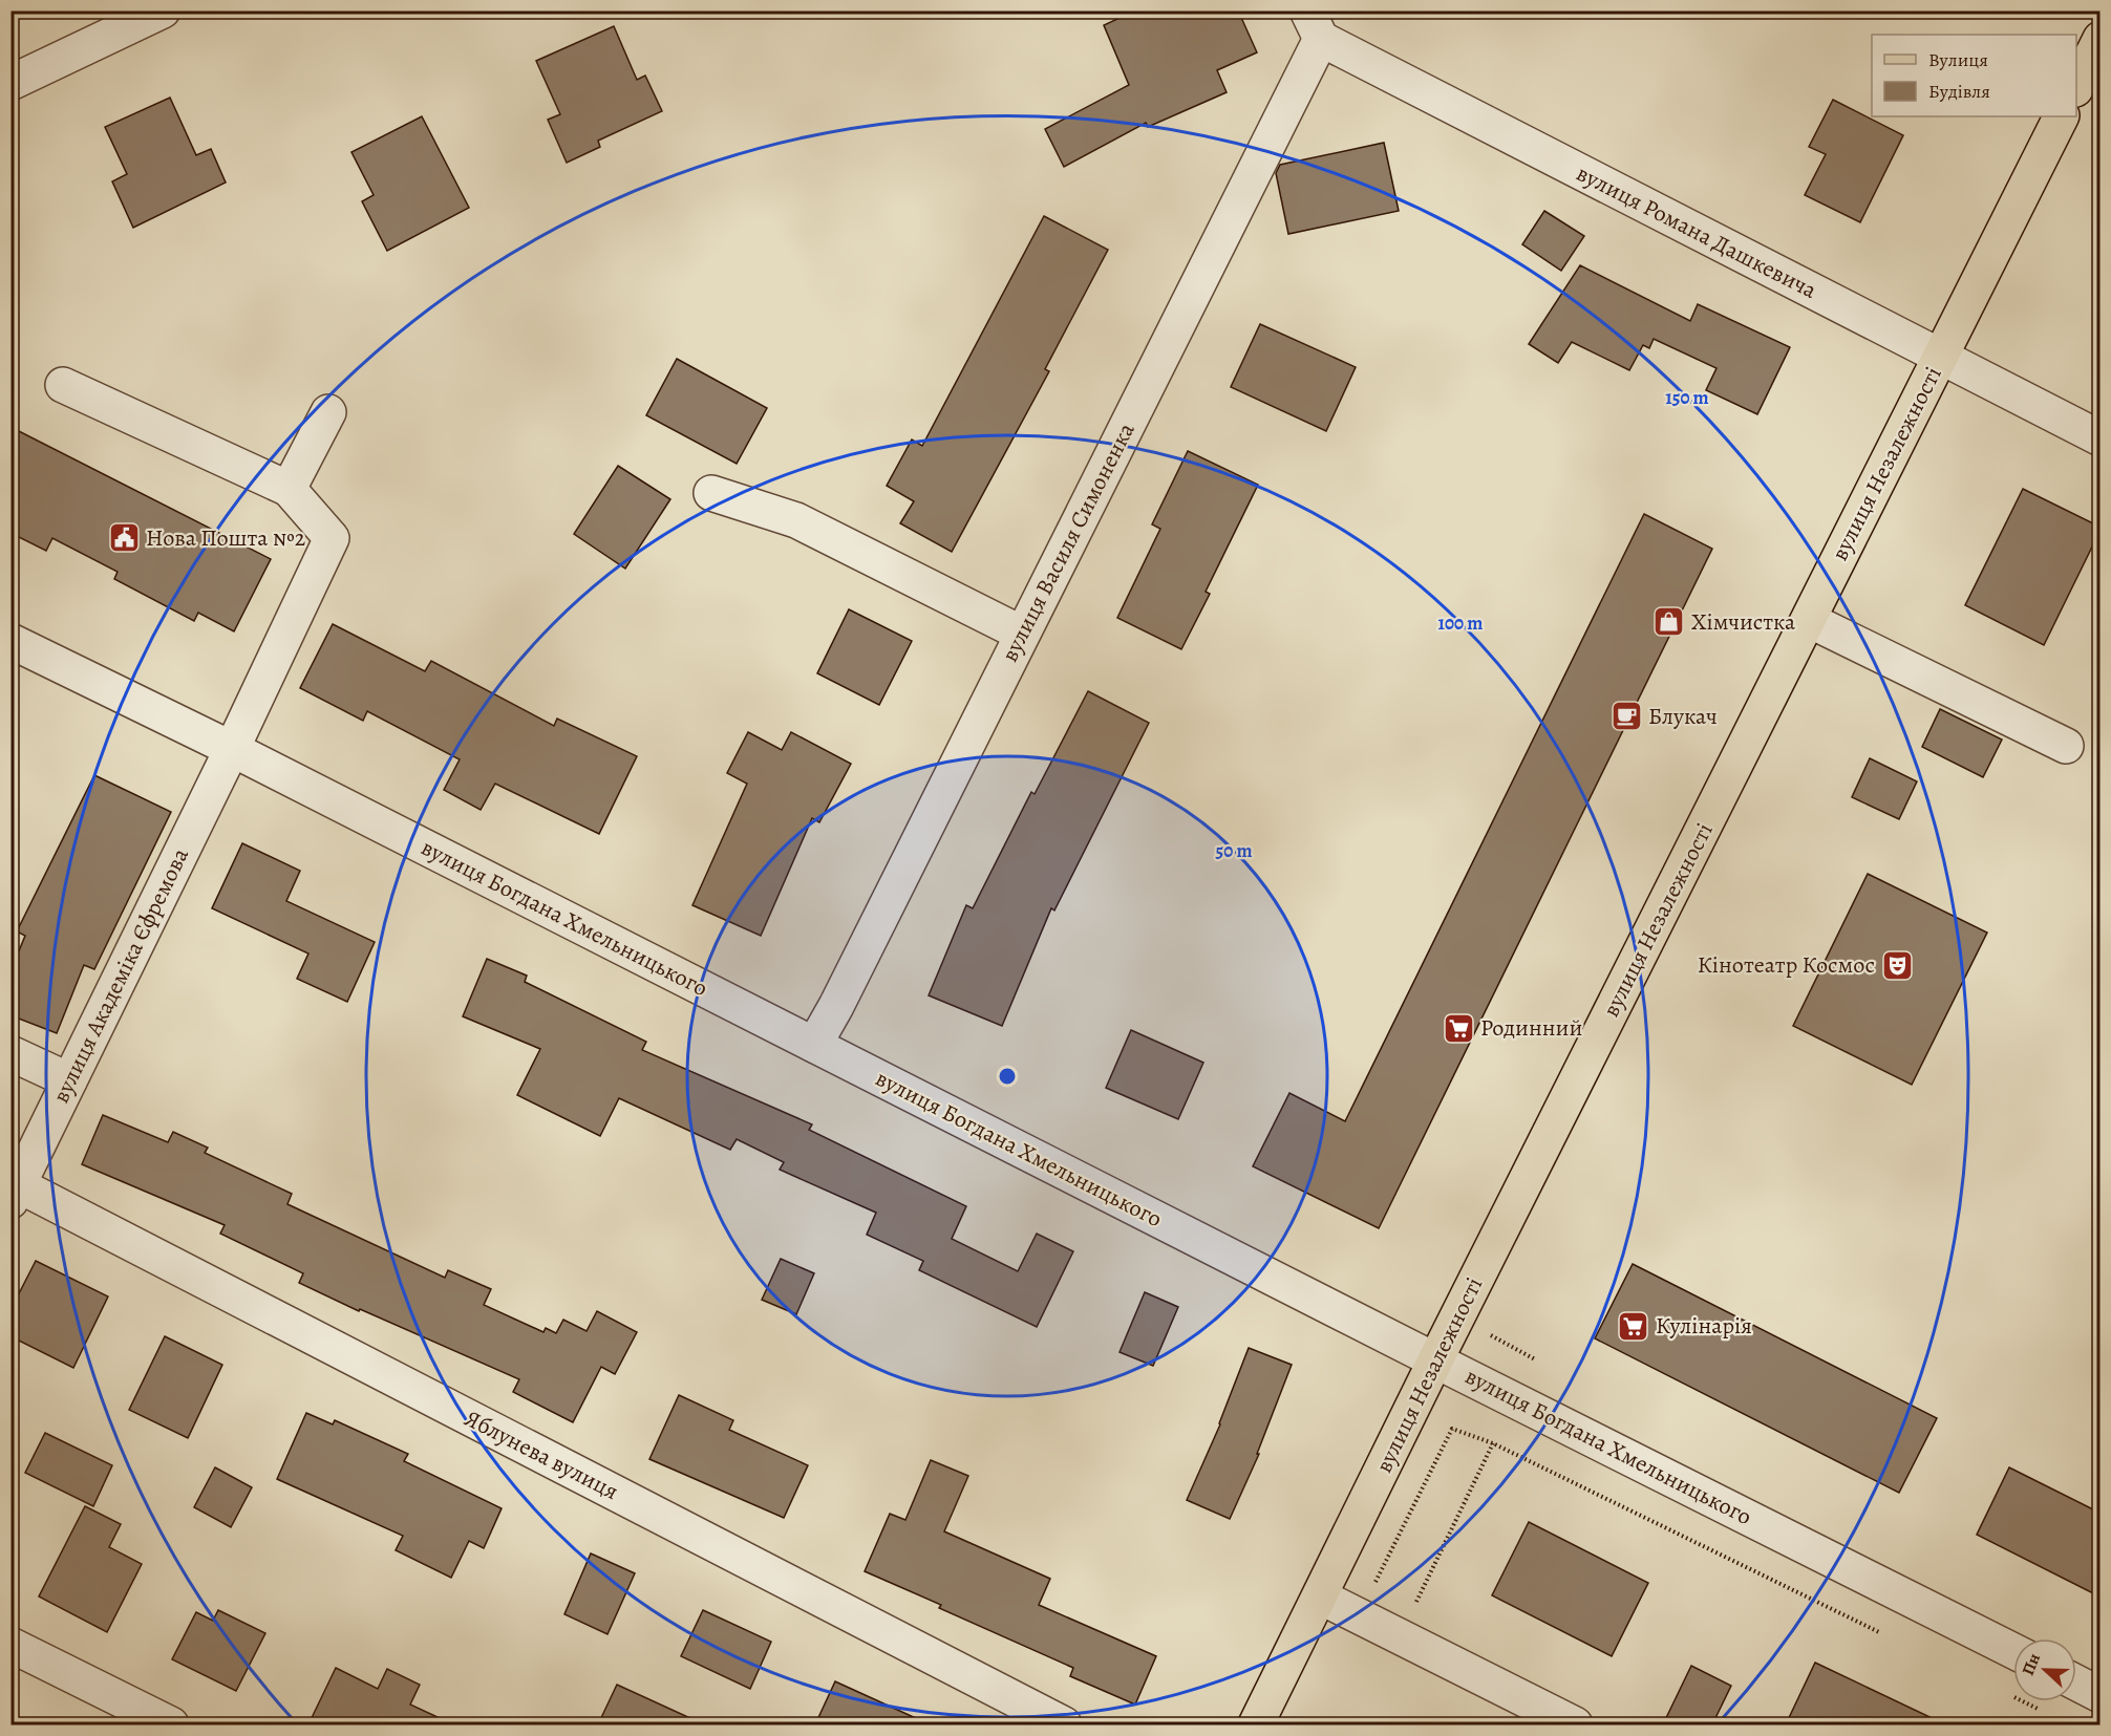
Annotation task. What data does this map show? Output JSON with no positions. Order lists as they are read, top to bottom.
{
  "streets": {
    "main road": ["вулиця Незалежності"],
    "street": [
      "вулиця Романа Дашкевича",
      "вулиця Василя Симоненка",
      "вулиця Богдана Хмельницького",
      "вулиця Академіка Єфремова",
      "Яблунева вулиця"
    ]
  },
  "crossings": [
    ["вулиця Романа Дашкевича", "вулиця Незалежності"],
    ["вулиця Романа Дашкевича", "вулиця Василя Симоненка"],
    ["вулиця Незалежності", "вулиця Богдана Хмельницького"],
    ["вулиця Василя Симоненка", "вулиця Богдана Хмельницького"],
    ["вулиця Богдана Хмельницького", "вулиця Академіка Єфремова"],
    ["вулиця Академіка Єфремова", "Яблунева вулиця"]
  ],
  "places": {
    "public building": ["Нова Пошта №2"],
    "shop": ["Хімчистка"],
    "cafe": ["Блукач"],
    "theatre": ["Кінотеатр Космос"],
    "supermarket": ["Родинний", "Кулінарія"]
  },
  "legend": ["Вулиця", "Будівля"],
  "north": "left",
  "rings": ["150 m", "100 m", "50 m"]
}
